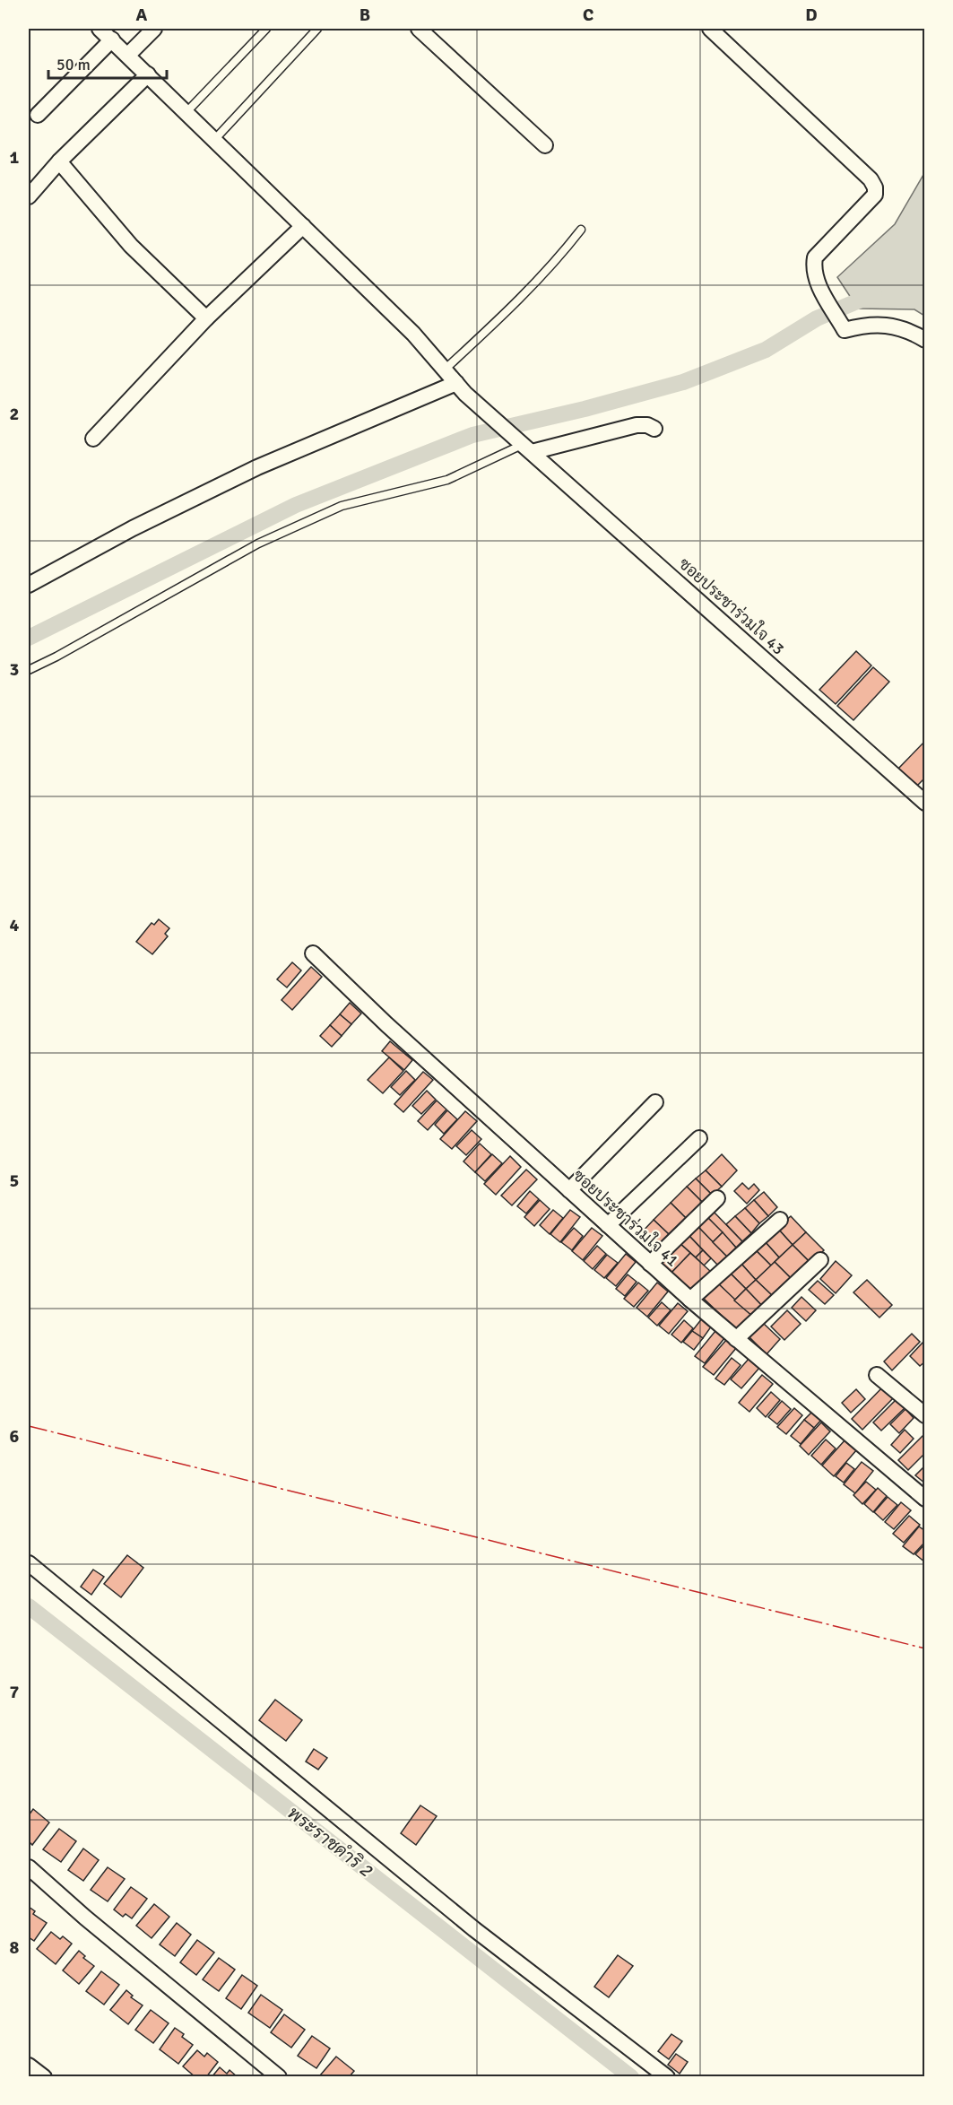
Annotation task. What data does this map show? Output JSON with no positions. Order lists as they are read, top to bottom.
{
  "streets": {
    "street": ["ซอยประชาร่วมใจ 43", "ซอยประชาร่วมใจ 41"]
  },
  "water": ["พระราชดำริ 2"],
  "scale_bar": "50 m",
  "grid": {
    "columns": [
      "A",
      "B",
      "C",
      "D"
    ],
    "rows": [
      "1",
      "2",
      "3",
      "4",
      "5",
      "6",
      "7",
      "8"
    ]
  }
}
